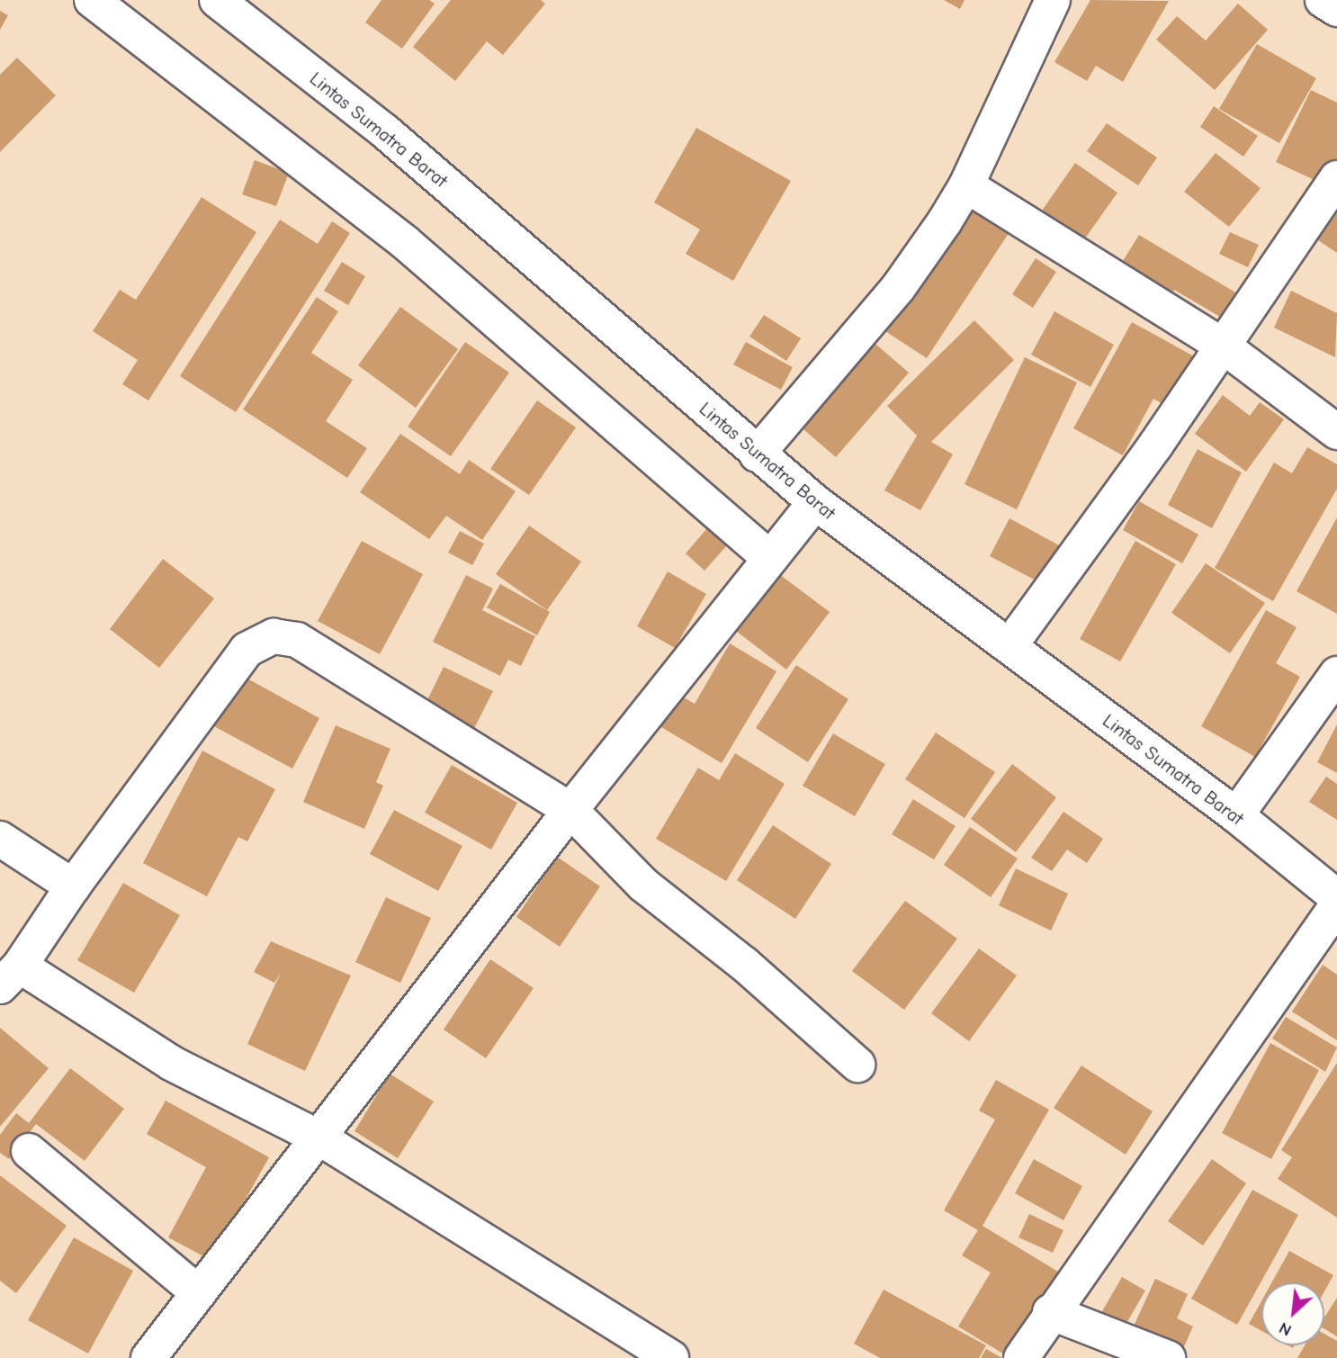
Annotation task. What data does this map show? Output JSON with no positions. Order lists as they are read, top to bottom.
{
  "streets": {
    "main road": ["Lintas Sumatra Barat"]
  },
  "north": "bottom left"
}
